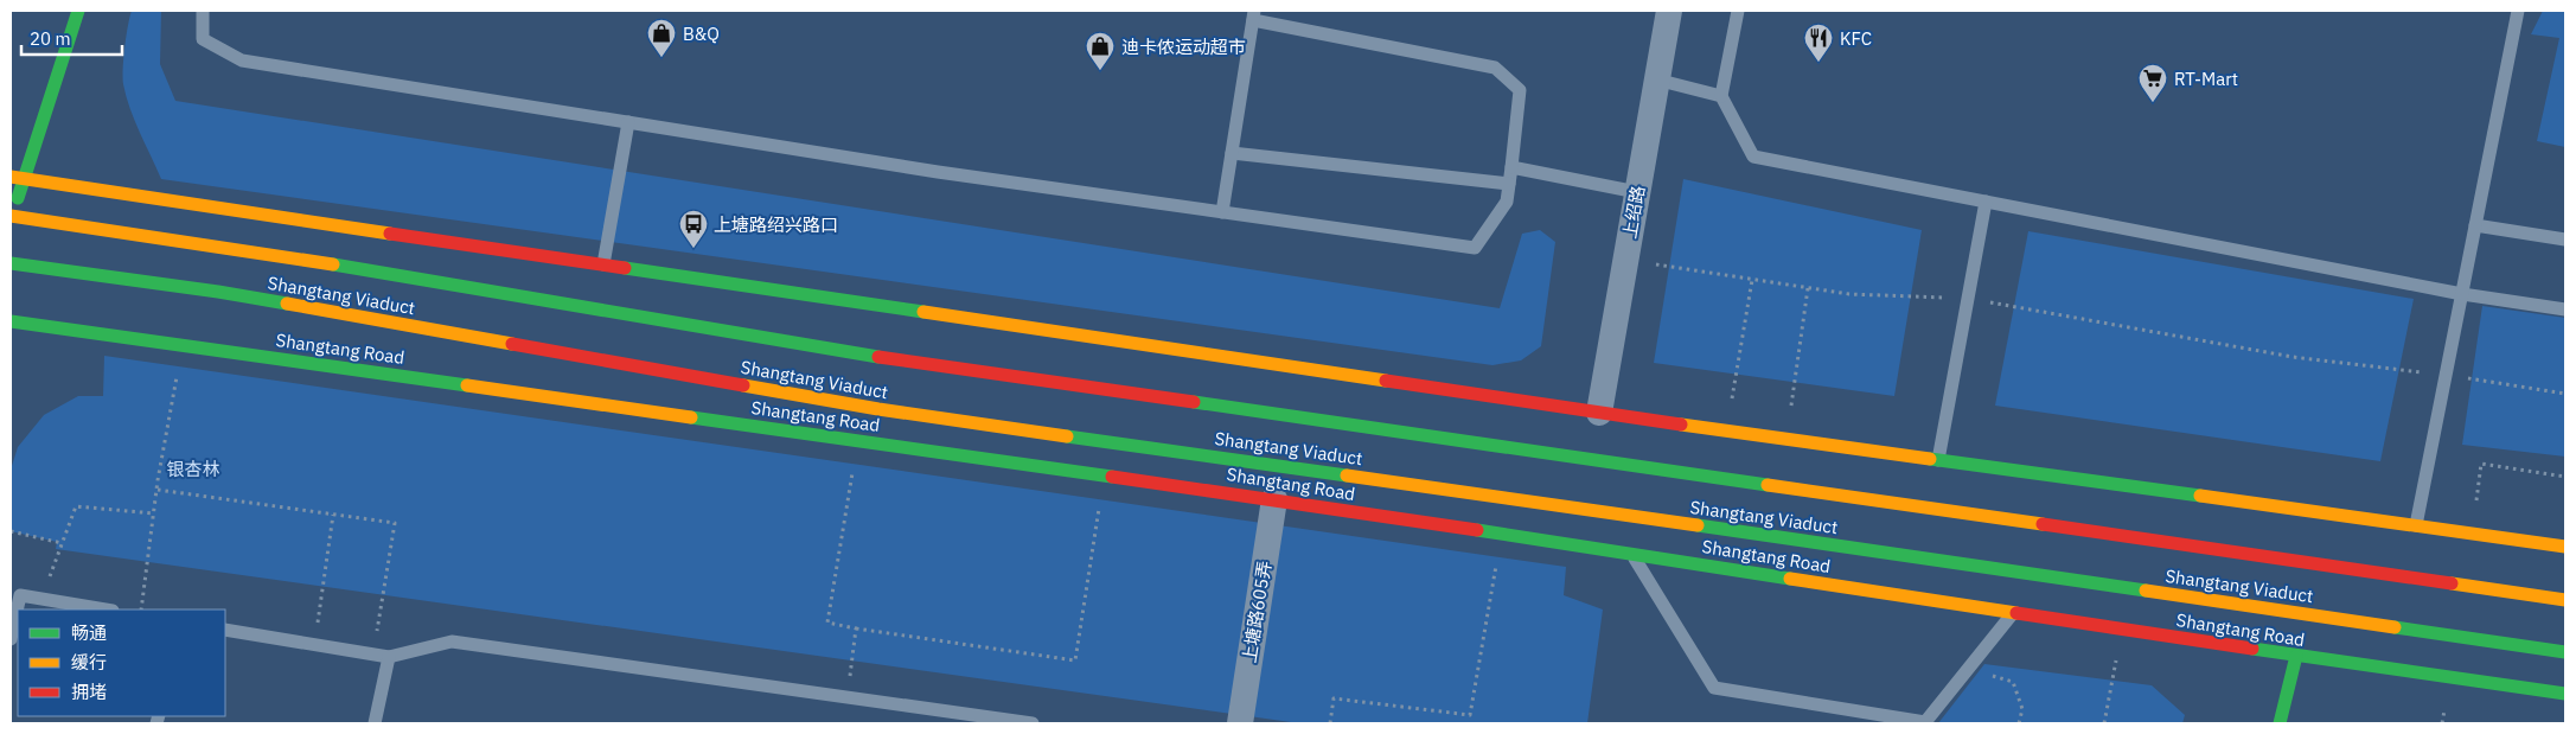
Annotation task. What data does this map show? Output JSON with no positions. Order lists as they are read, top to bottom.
{
  "streets": {
    "main road": ["Shangtang Viaduct", "Shangtang Road"],
    "street": ["上绍路", "上塘路605弄"]
  },
  "crossings": [
    ["Shangtang Road", "上塘路605弄"]
  ],
  "parks": ["银杏林"],
  "places": {
    "shop": ["B&Q", "迪卡侬运动超市"],
    "restaurant": ["KFC"],
    "supermarket": ["RT-Mart"],
    "bus stop": ["上塘路绍兴路口"]
  },
  "legend": ["畅通", "缓行", "拥堵"],
  "scale_bar": "20 m"
}
